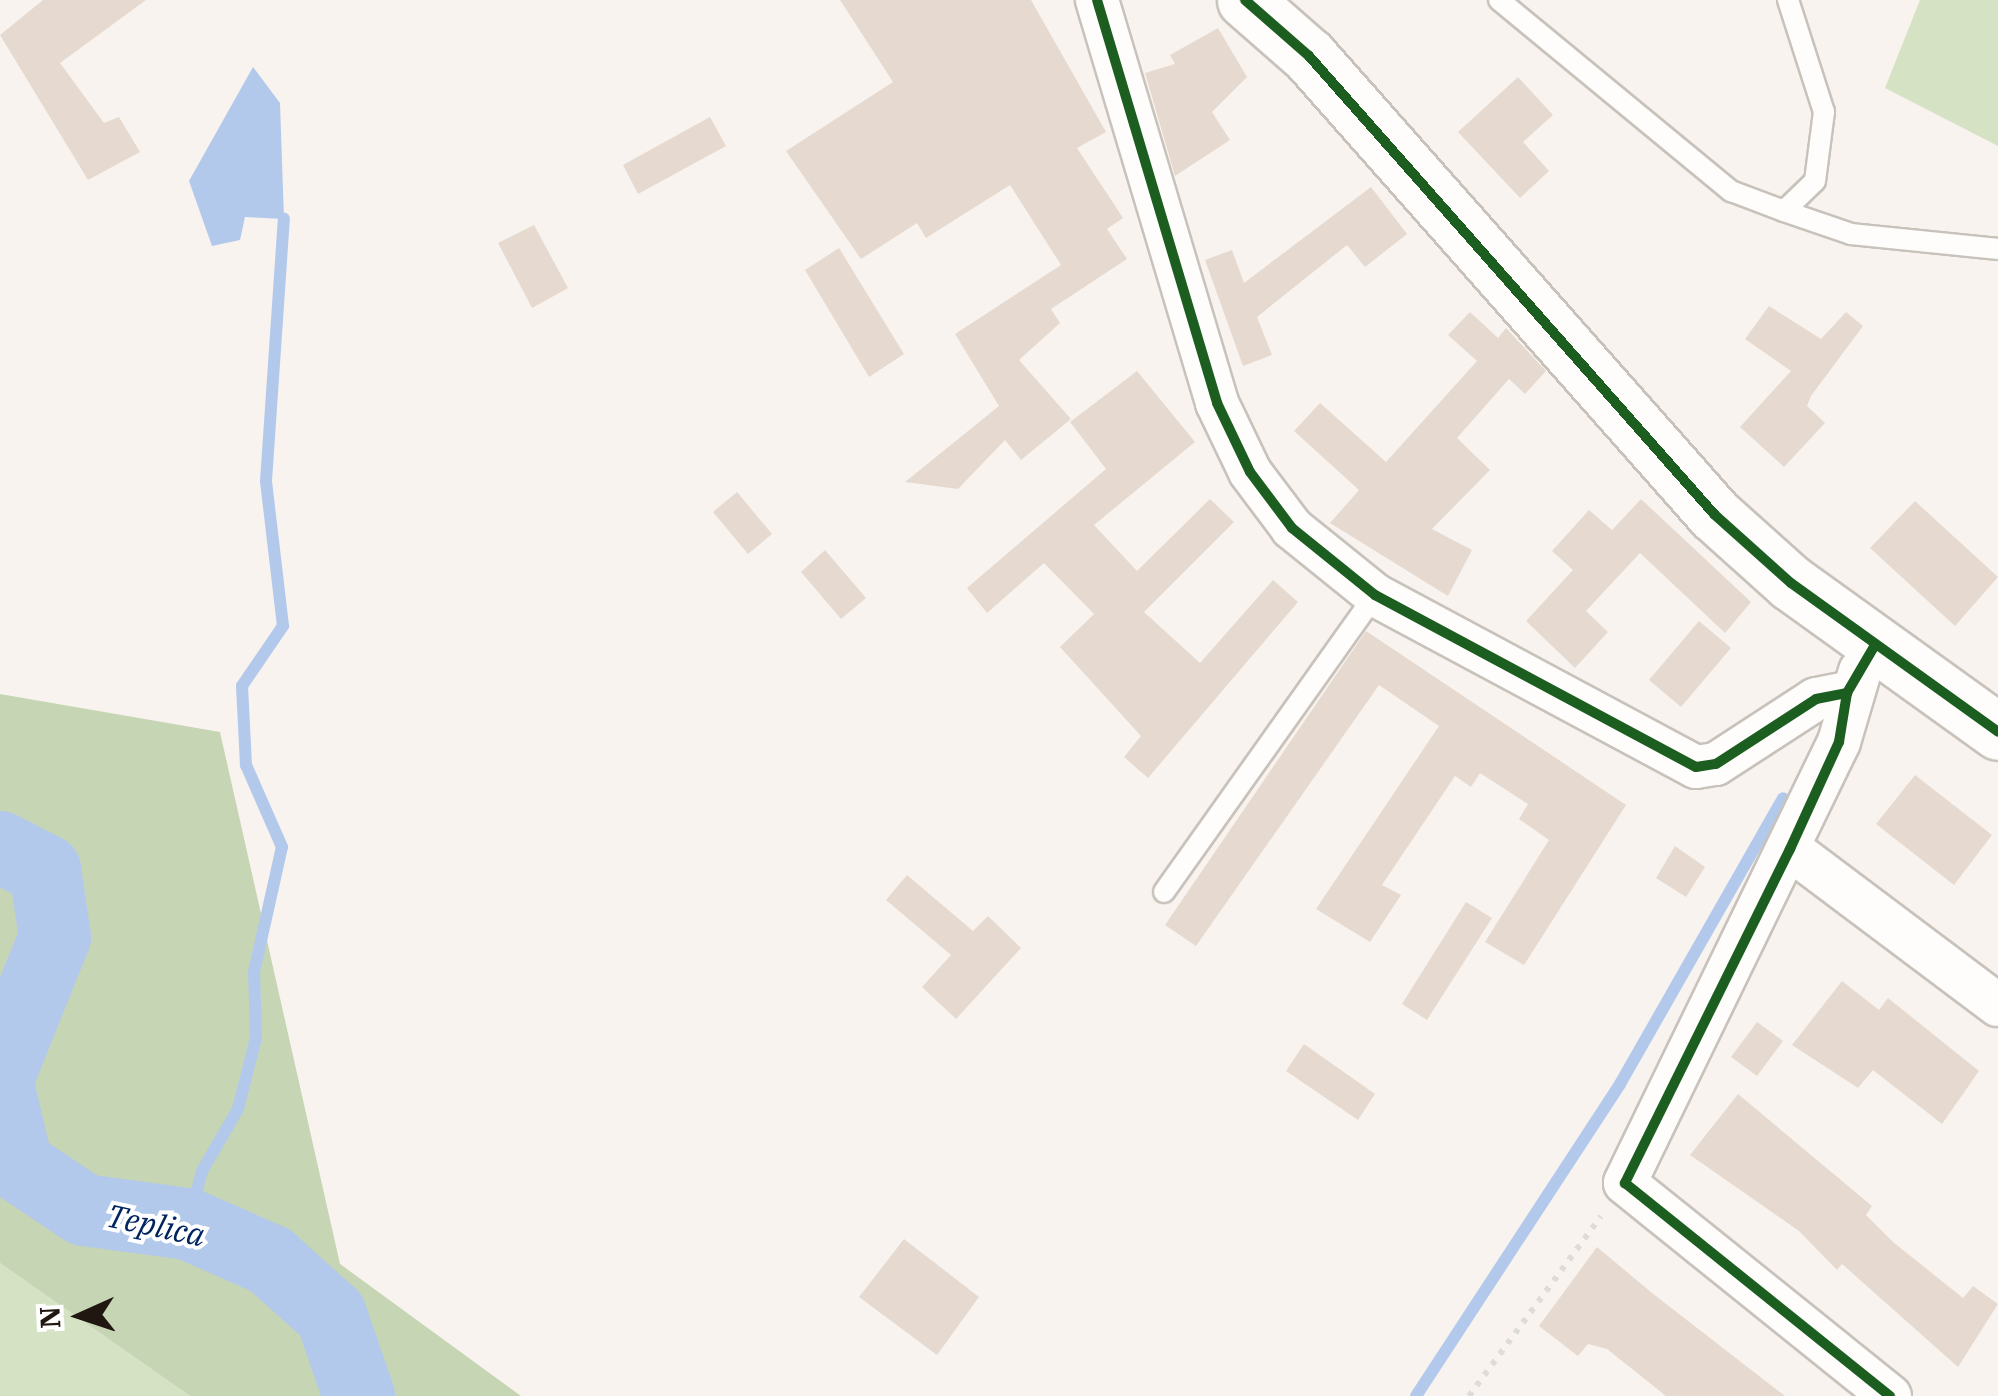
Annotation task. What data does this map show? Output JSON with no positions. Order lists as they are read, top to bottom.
{
  "water": ["Teplica"],
  "north": "left"
}
